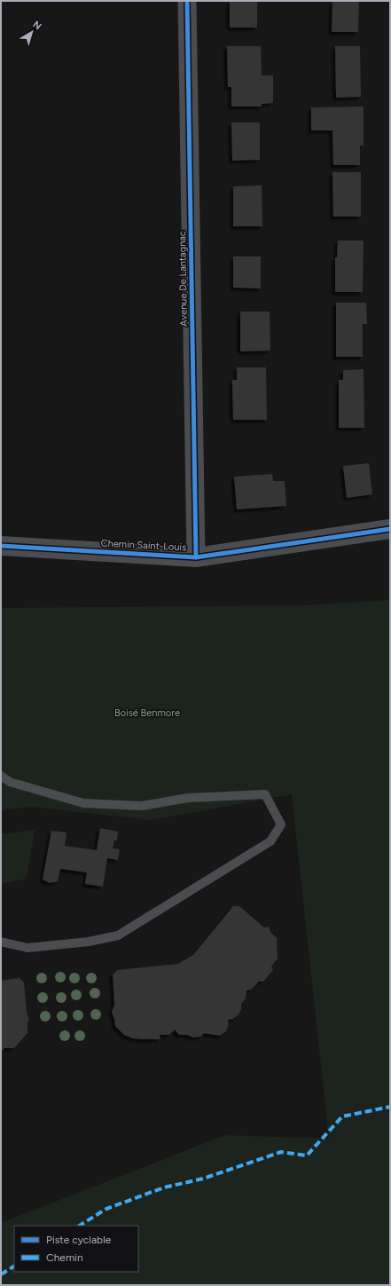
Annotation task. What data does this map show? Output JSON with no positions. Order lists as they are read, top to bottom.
{
  "streets": {
    "street": ["Avenue De Lantagnac", "Chemin Saint-Louis"]
  },
  "crossings": [
    ["Avenue De Lantagnac", "Chemin Saint-Louis"]
  ],
  "parks": ["Boisé Benmore"],
  "legend": ["Piste cyclable", "Chemin"],
  "north": "top right"
}
